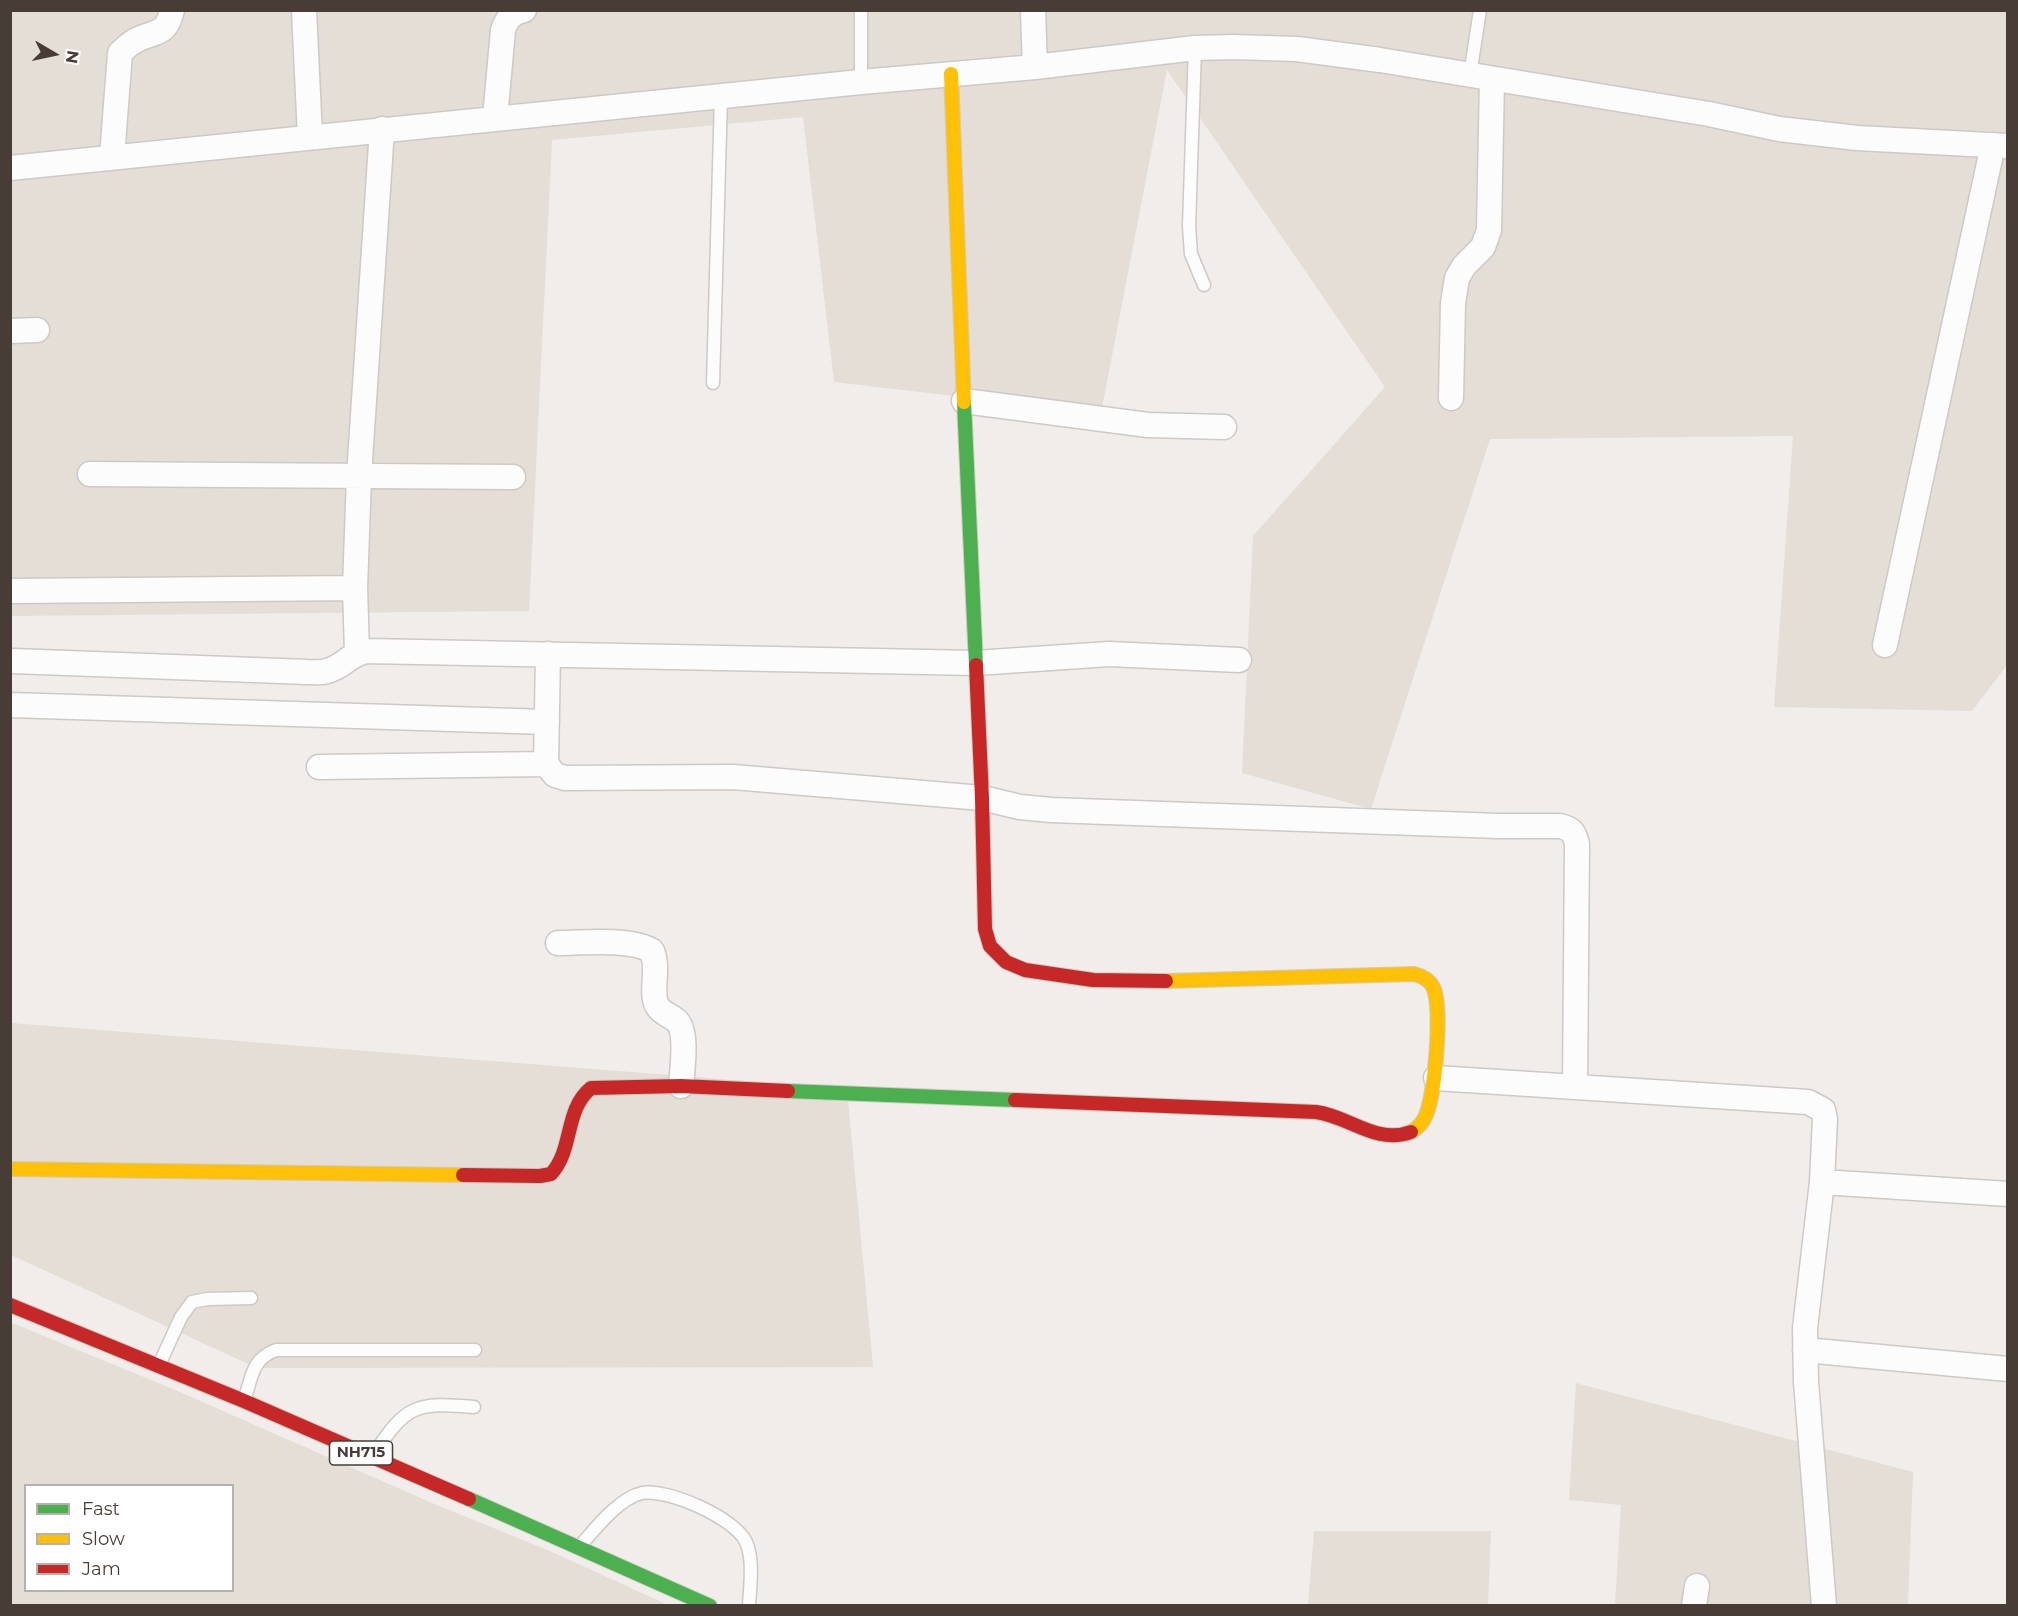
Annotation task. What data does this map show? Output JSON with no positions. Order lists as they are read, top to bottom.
{
  "streets": {
    "main road": ["NH715"]
  },
  "legend": ["Fast", "Slow", "Jam"],
  "north": "right"
}
